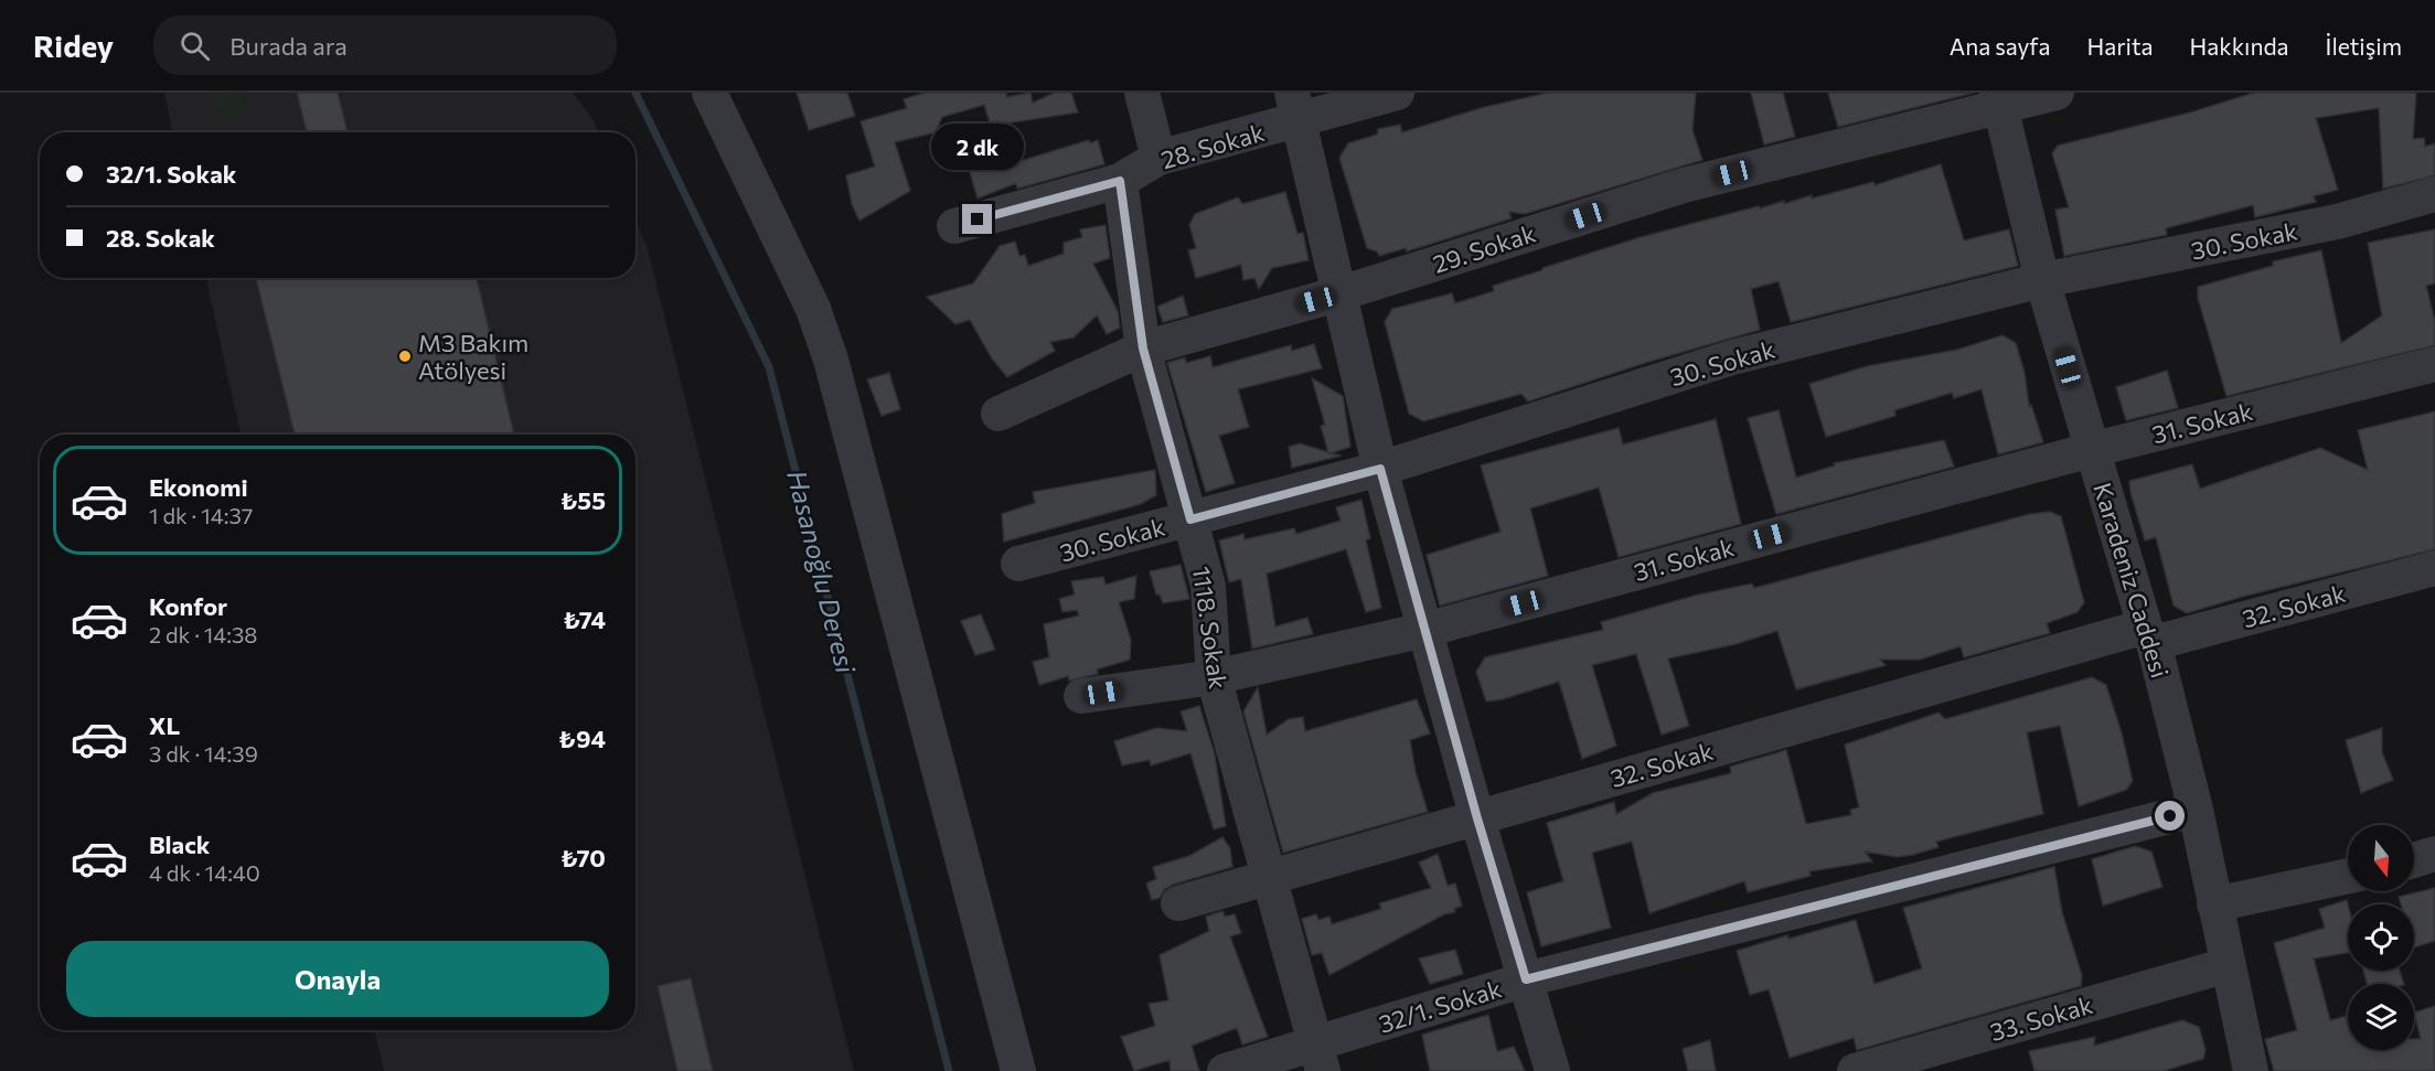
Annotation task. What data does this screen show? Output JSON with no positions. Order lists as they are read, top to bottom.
{
  "streets": {
    "street": [
      "28. Sokak",
      "30. Sokak",
      "29. Sokak",
      "31. Sokak",
      "Karadeniz Caddesi",
      "32. Sokak",
      "1118. Sokak",
      "32/1. Sokak",
      "33. Sokak"
    ]
  },
  "crossings": [
    ["28. Sokak", "1118. Sokak"],
    ["30. Sokak", "Karadeniz Caddesi"],
    ["30. Sokak", "1118. Sokak"],
    ["29. Sokak", "Karadeniz Caddesi"],
    ["29. Sokak", "1118. Sokak"],
    ["31. Sokak", "Karadeniz Caddesi"],
    ["31. Sokak", "1118. Sokak"],
    ["Karadeniz Caddesi", "32. Sokak"],
    ["Karadeniz Caddesi", "32/1. Sokak"],
    ["Karadeniz Caddesi", "33. Sokak"],
    ["32. Sokak", "1118. Sokak"],
    ["1118. Sokak", "32/1. Sokak"]
  ],
  "water": ["Hasanoğlu Deresi"],
  "places": ["M3 Bakım Atölyesi"],
  "north": "bottom",
  "page": {
    "header": "Ridey",
    "search": "Burada ara",
    "nav": [
      "Ana sayfa",
      "Harita",
      "Hakkında",
      "İletişim"
    ],
    "bubble": "2 dk",
    "banner": ["32/1. Sokak", "28. Sokak"],
    "list": [
      {
        "name": "Ekonomi",
        "note": "1 dk · 14:37",
        "value": "₺55"
      },
      {
        "name": "Konfor",
        "note": "2 dk · 14:38",
        "value": "₺74"
      },
      {
        "name": "XL",
        "note": "3 dk · 14:39",
        "value": "₺94"
      },
      {
        "name": "Black",
        "note": "4 dk · 14:40",
        "value": "₺70"
      }
    ],
    "buttons": "Onayla"
  }
}
